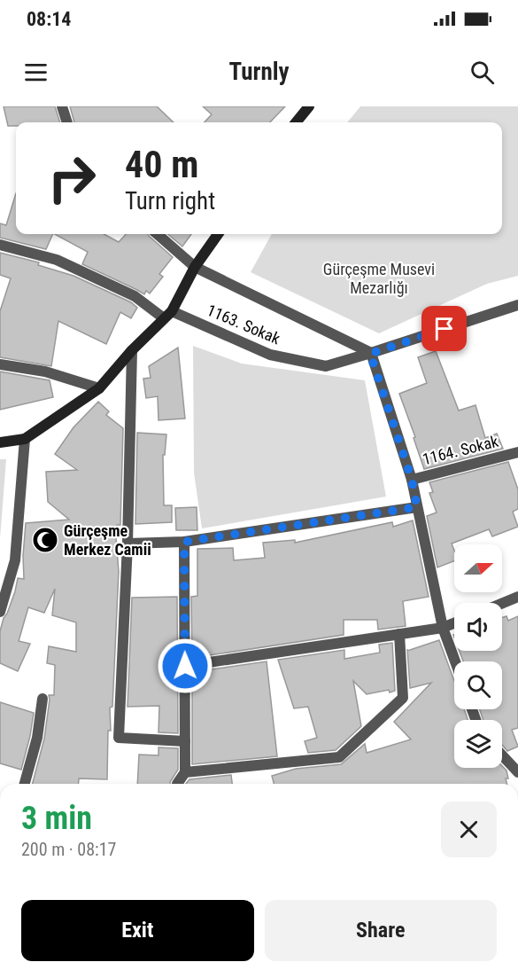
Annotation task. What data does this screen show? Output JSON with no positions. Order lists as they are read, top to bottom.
{
  "streets": {
    "street": ["1163. Sokak", "1164. Sokak"]
  },
  "parks": ["Gürçeşme Musevi Mezarlığı"],
  "places": {
    "mosque": ["Gürçeşme Merkez Camii"]
  },
  "north": "right",
  "page": {
    "status": "08:14",
    "header": "Turnly",
    "turn": ["40 m", "Turn right"],
    "heading": ["3 min", "200 m · 08:17"],
    "buttons": ["Exit", "Share"]
  }
}
